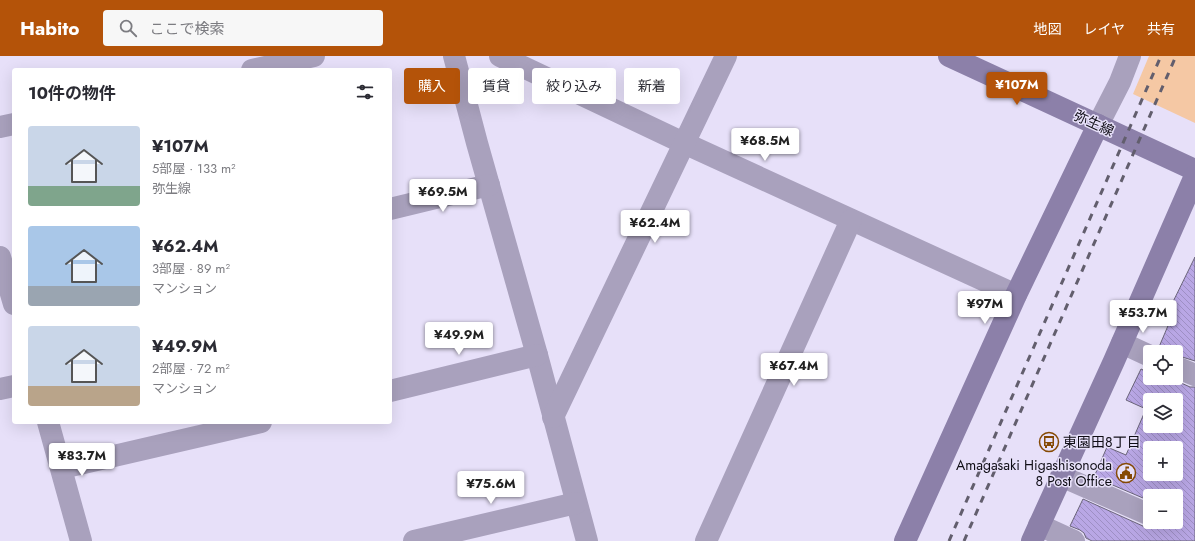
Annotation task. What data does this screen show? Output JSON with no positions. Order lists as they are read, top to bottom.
{
  "streets": {
    "street": ["弥生線"]
  },
  "places": {
    "bus stop": ["東園田8丁目"],
    "public building": ["Amagasaki Higashisonoda 8 Post Office"]
  },
  "page": {
    "header": "Habito",
    "search": "ここで検索",
    "nav": ["地図", "レイヤ", "共有"],
    "chip": [
      "購入",
      "賃貸",
      "絞り込み",
      "新着"
    ],
    "heading": "10件の物件",
    "price": [
      "¥107M",
      "¥68.5M",
      "¥69.5M",
      "¥62.4M",
      "¥97M",
      "¥53.7M",
      "¥49.9M",
      "¥67.4M",
      "¥83.7M",
      "¥75.6M"
    ],
    "list": [
      {
        "name": "¥107M",
        "note": "5部屋 · 133 m² · 弥生線"
      },
      {
        "name": "¥62.4M",
        "note": "3部屋 · 89 m² · マンション"
      },
      {
        "name": "¥49.9M",
        "note": "2部屋 · 72 m² · マンション"
      }
    ],
    "map_buttons": ["+", "−"]
  }
}
